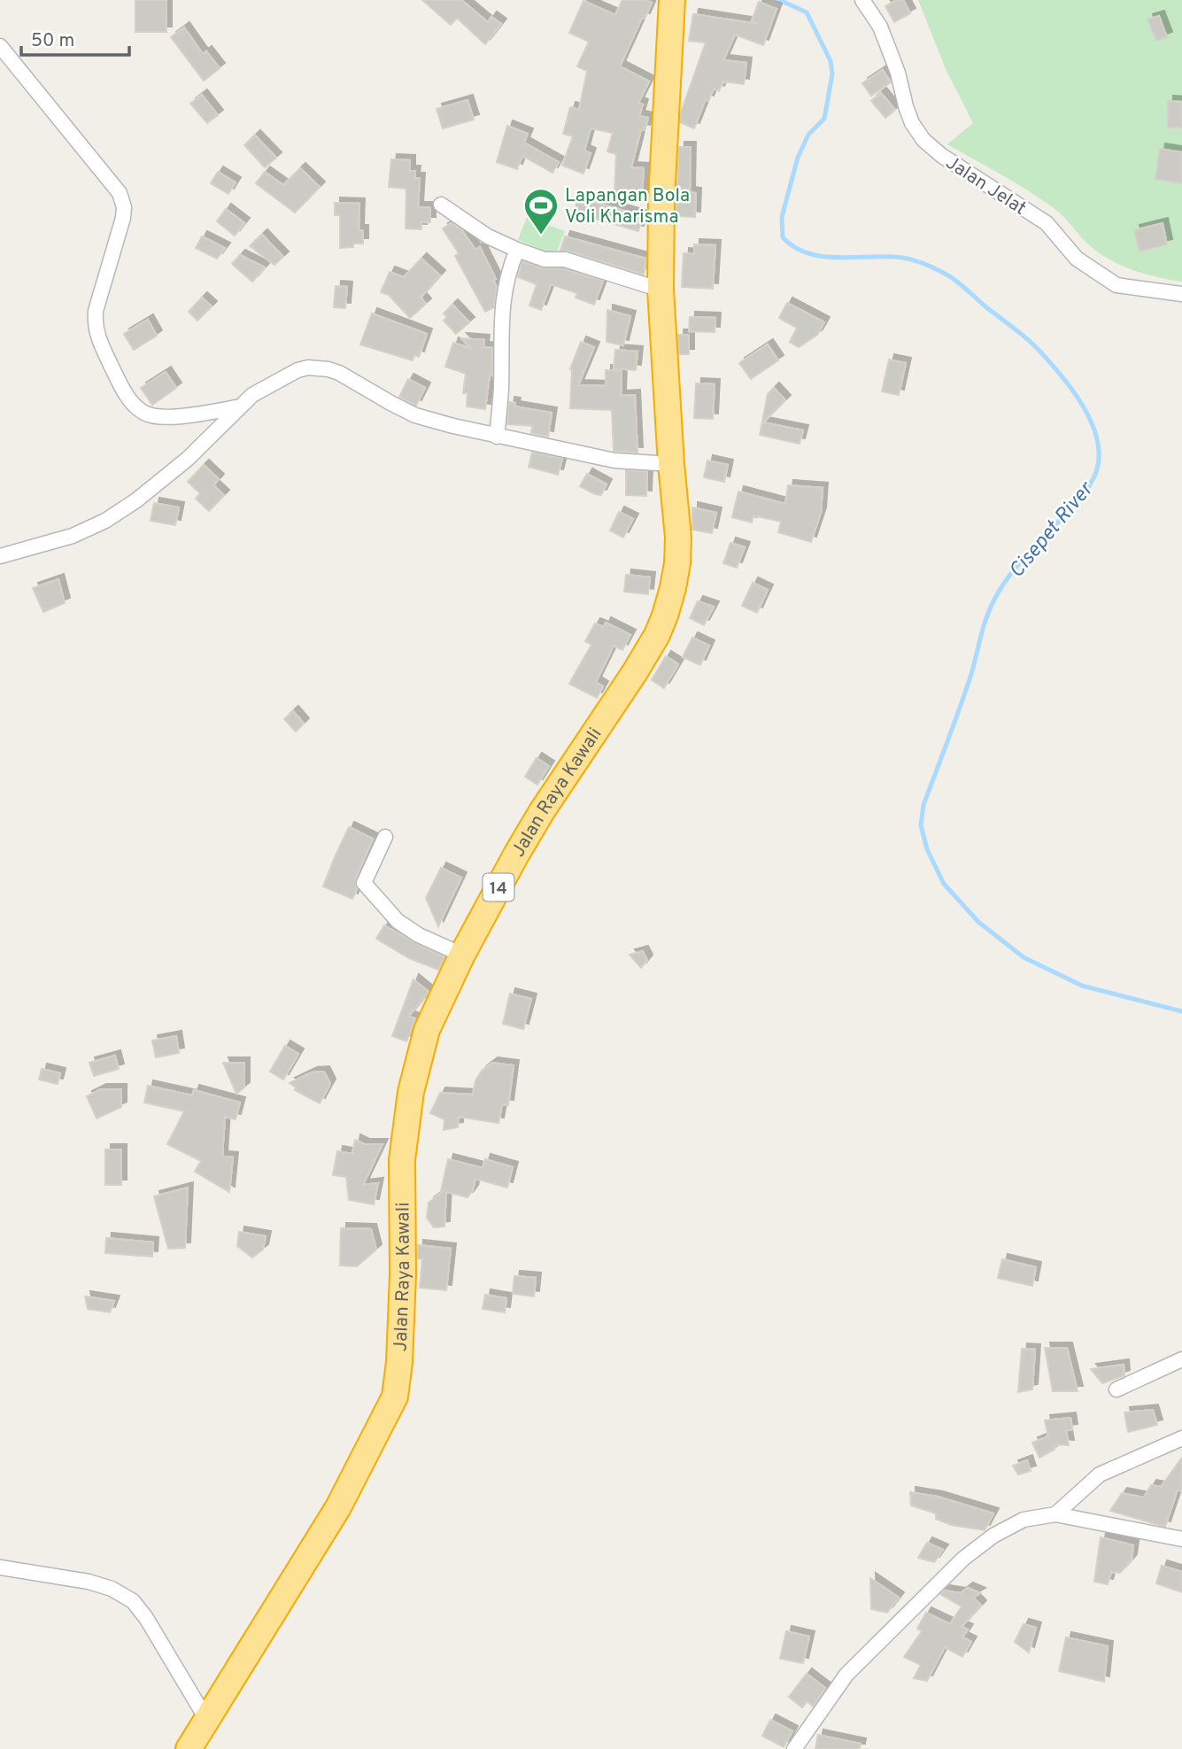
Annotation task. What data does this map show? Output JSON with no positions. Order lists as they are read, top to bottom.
{
  "streets": {
    "highway": ["Jalan Raya Kawali", "14"],
    "street": ["Jalan Jelat"]
  },
  "water": ["Cisepet River"],
  "places": {
    "sports": ["Lapangan Bola Voli Kharisma"]
  },
  "scale_bar": "50 m"
}
